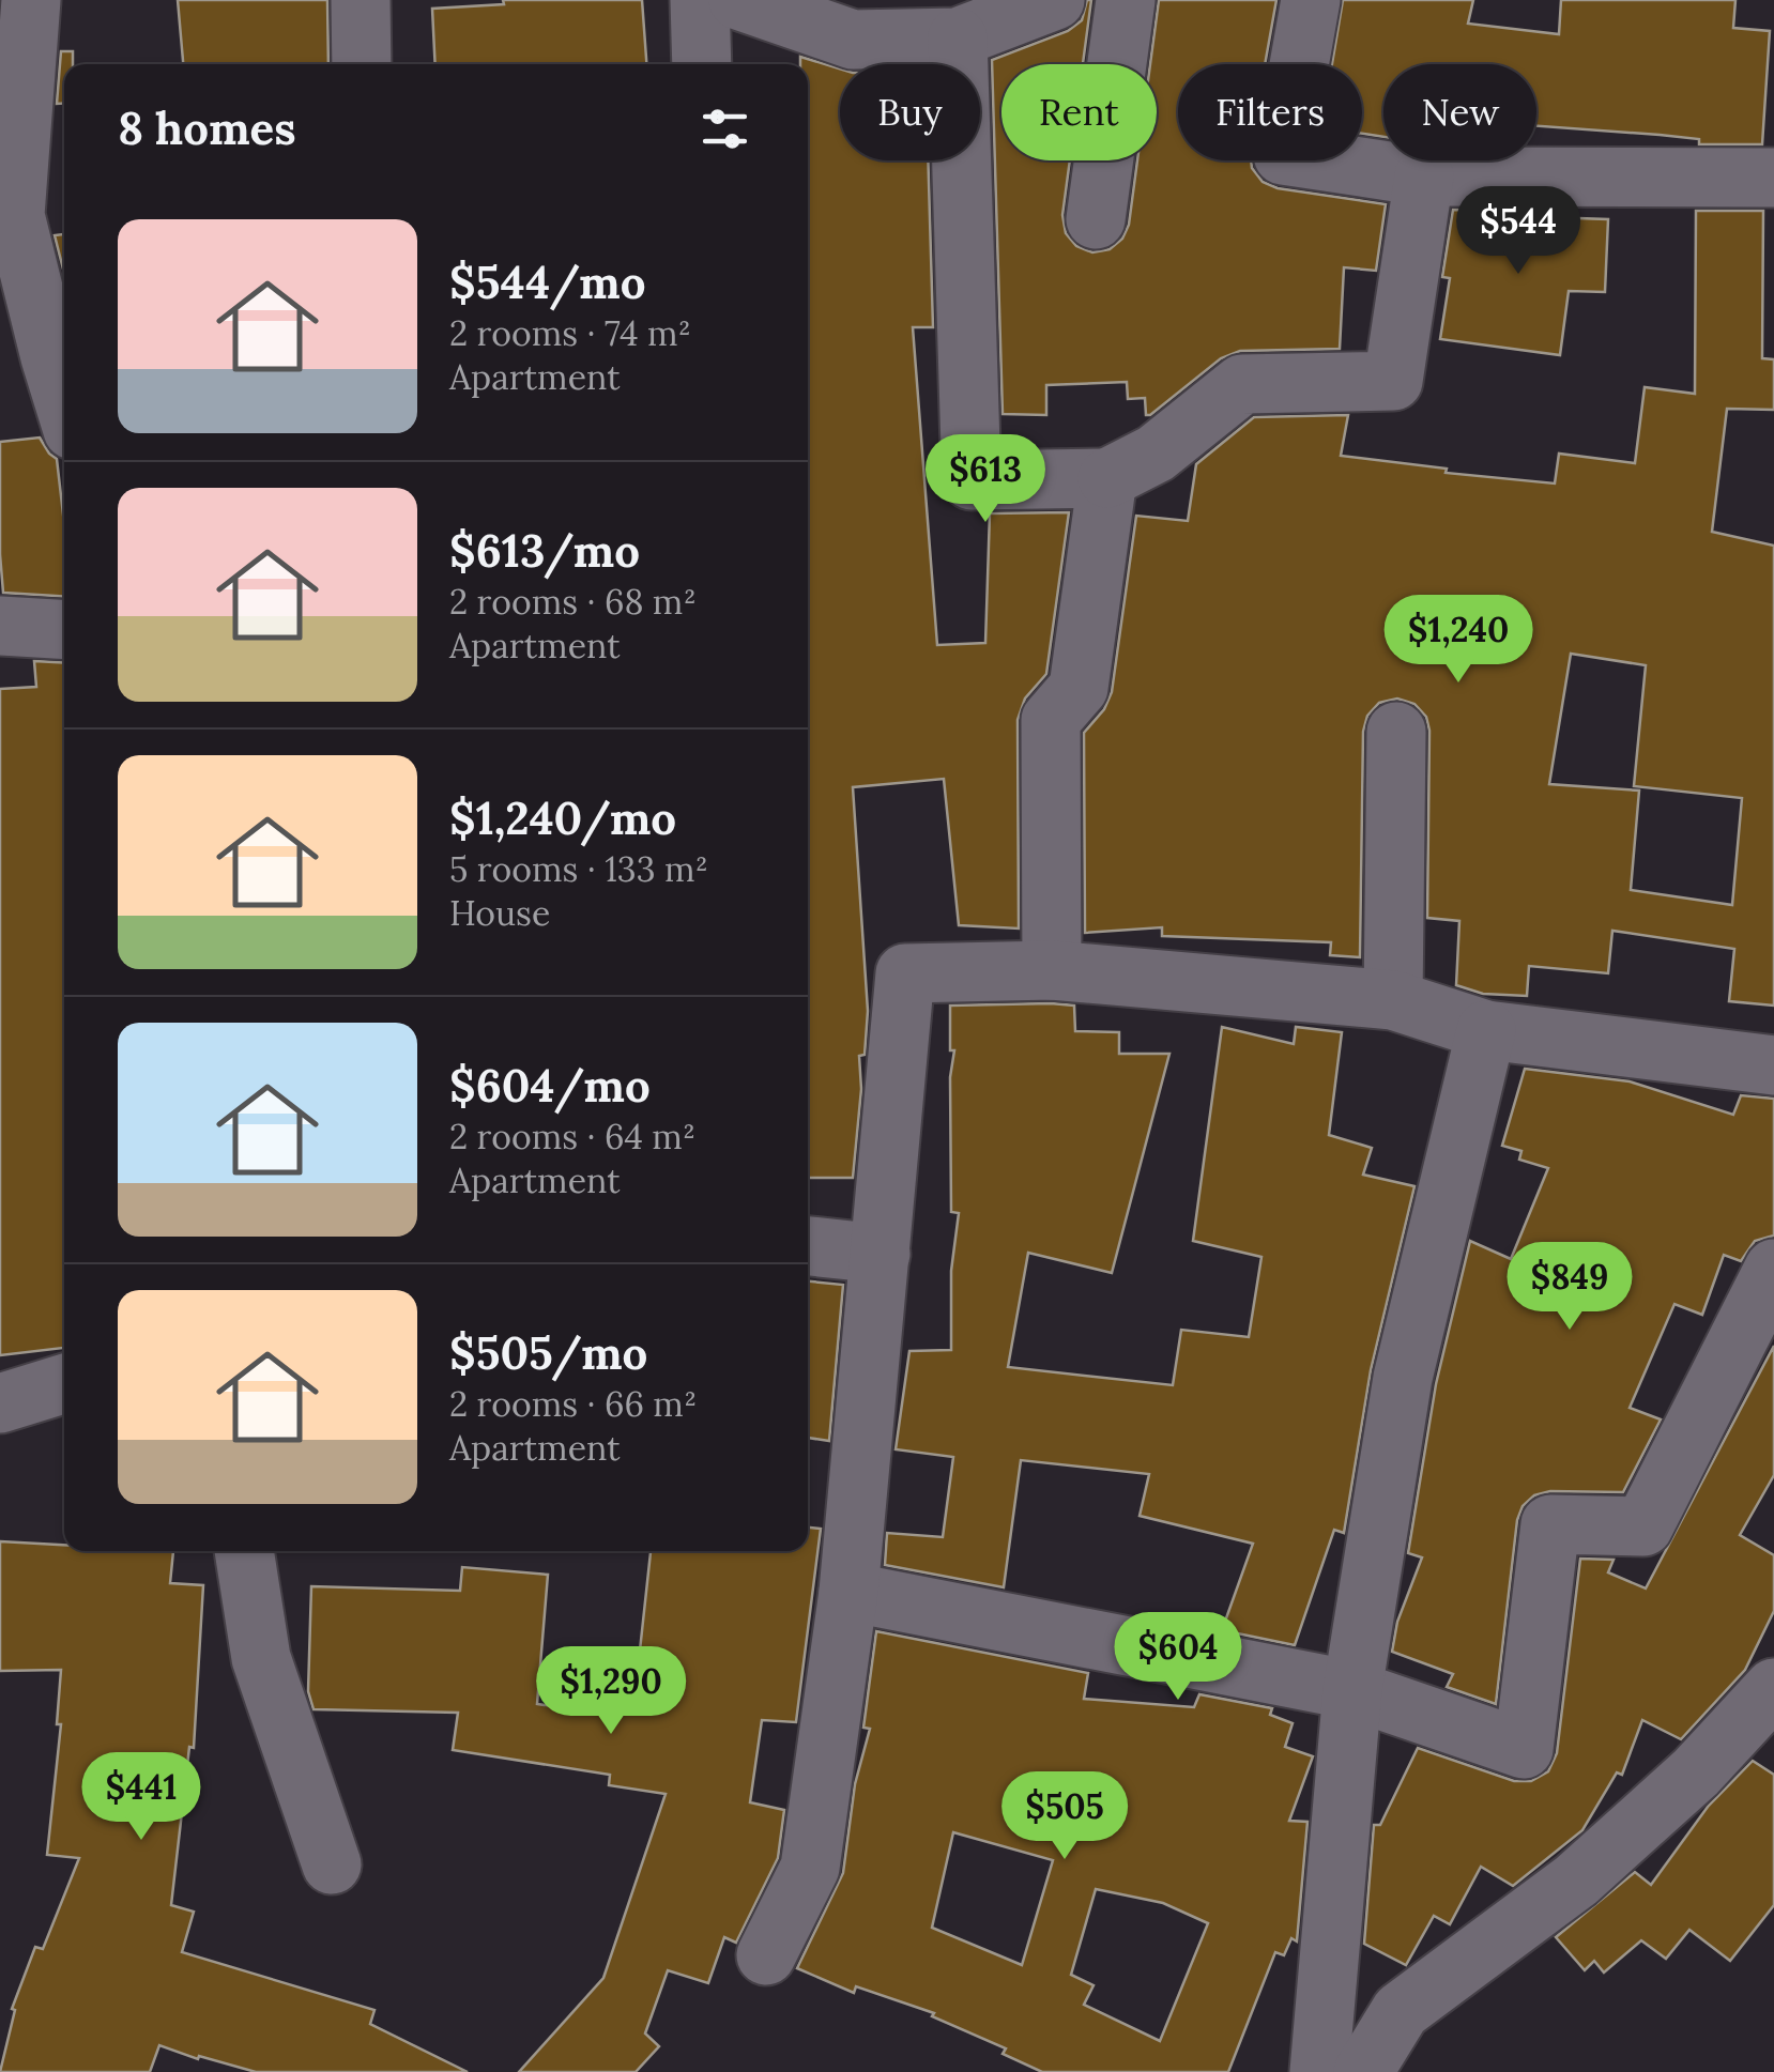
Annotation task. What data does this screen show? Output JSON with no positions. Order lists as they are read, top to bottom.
{
  "page": {
    "chip": [
      "Buy",
      "Rent",
      "Filters",
      "New"
    ],
    "heading": "8 homes",
    "price": [
      "$544",
      "$613",
      "$1,240",
      "$849",
      "$604",
      "$1,290",
      "$441",
      "$505"
    ],
    "list": [
      {
        "name": "$544/mo",
        "note": "2 rooms · 74 m² · Apartment"
      },
      {
        "name": "$613/mo",
        "note": "2 rooms · 68 m² · Apartment"
      },
      {
        "name": "$1,240/mo",
        "note": "5 rooms · 133 m² · House"
      },
      {
        "name": "$604/mo",
        "note": "2 rooms · 64 m² · Apartment"
      },
      {
        "name": "$505/mo",
        "note": "2 rooms · 66 m² · Apartment"
      }
    ]
  }
}
